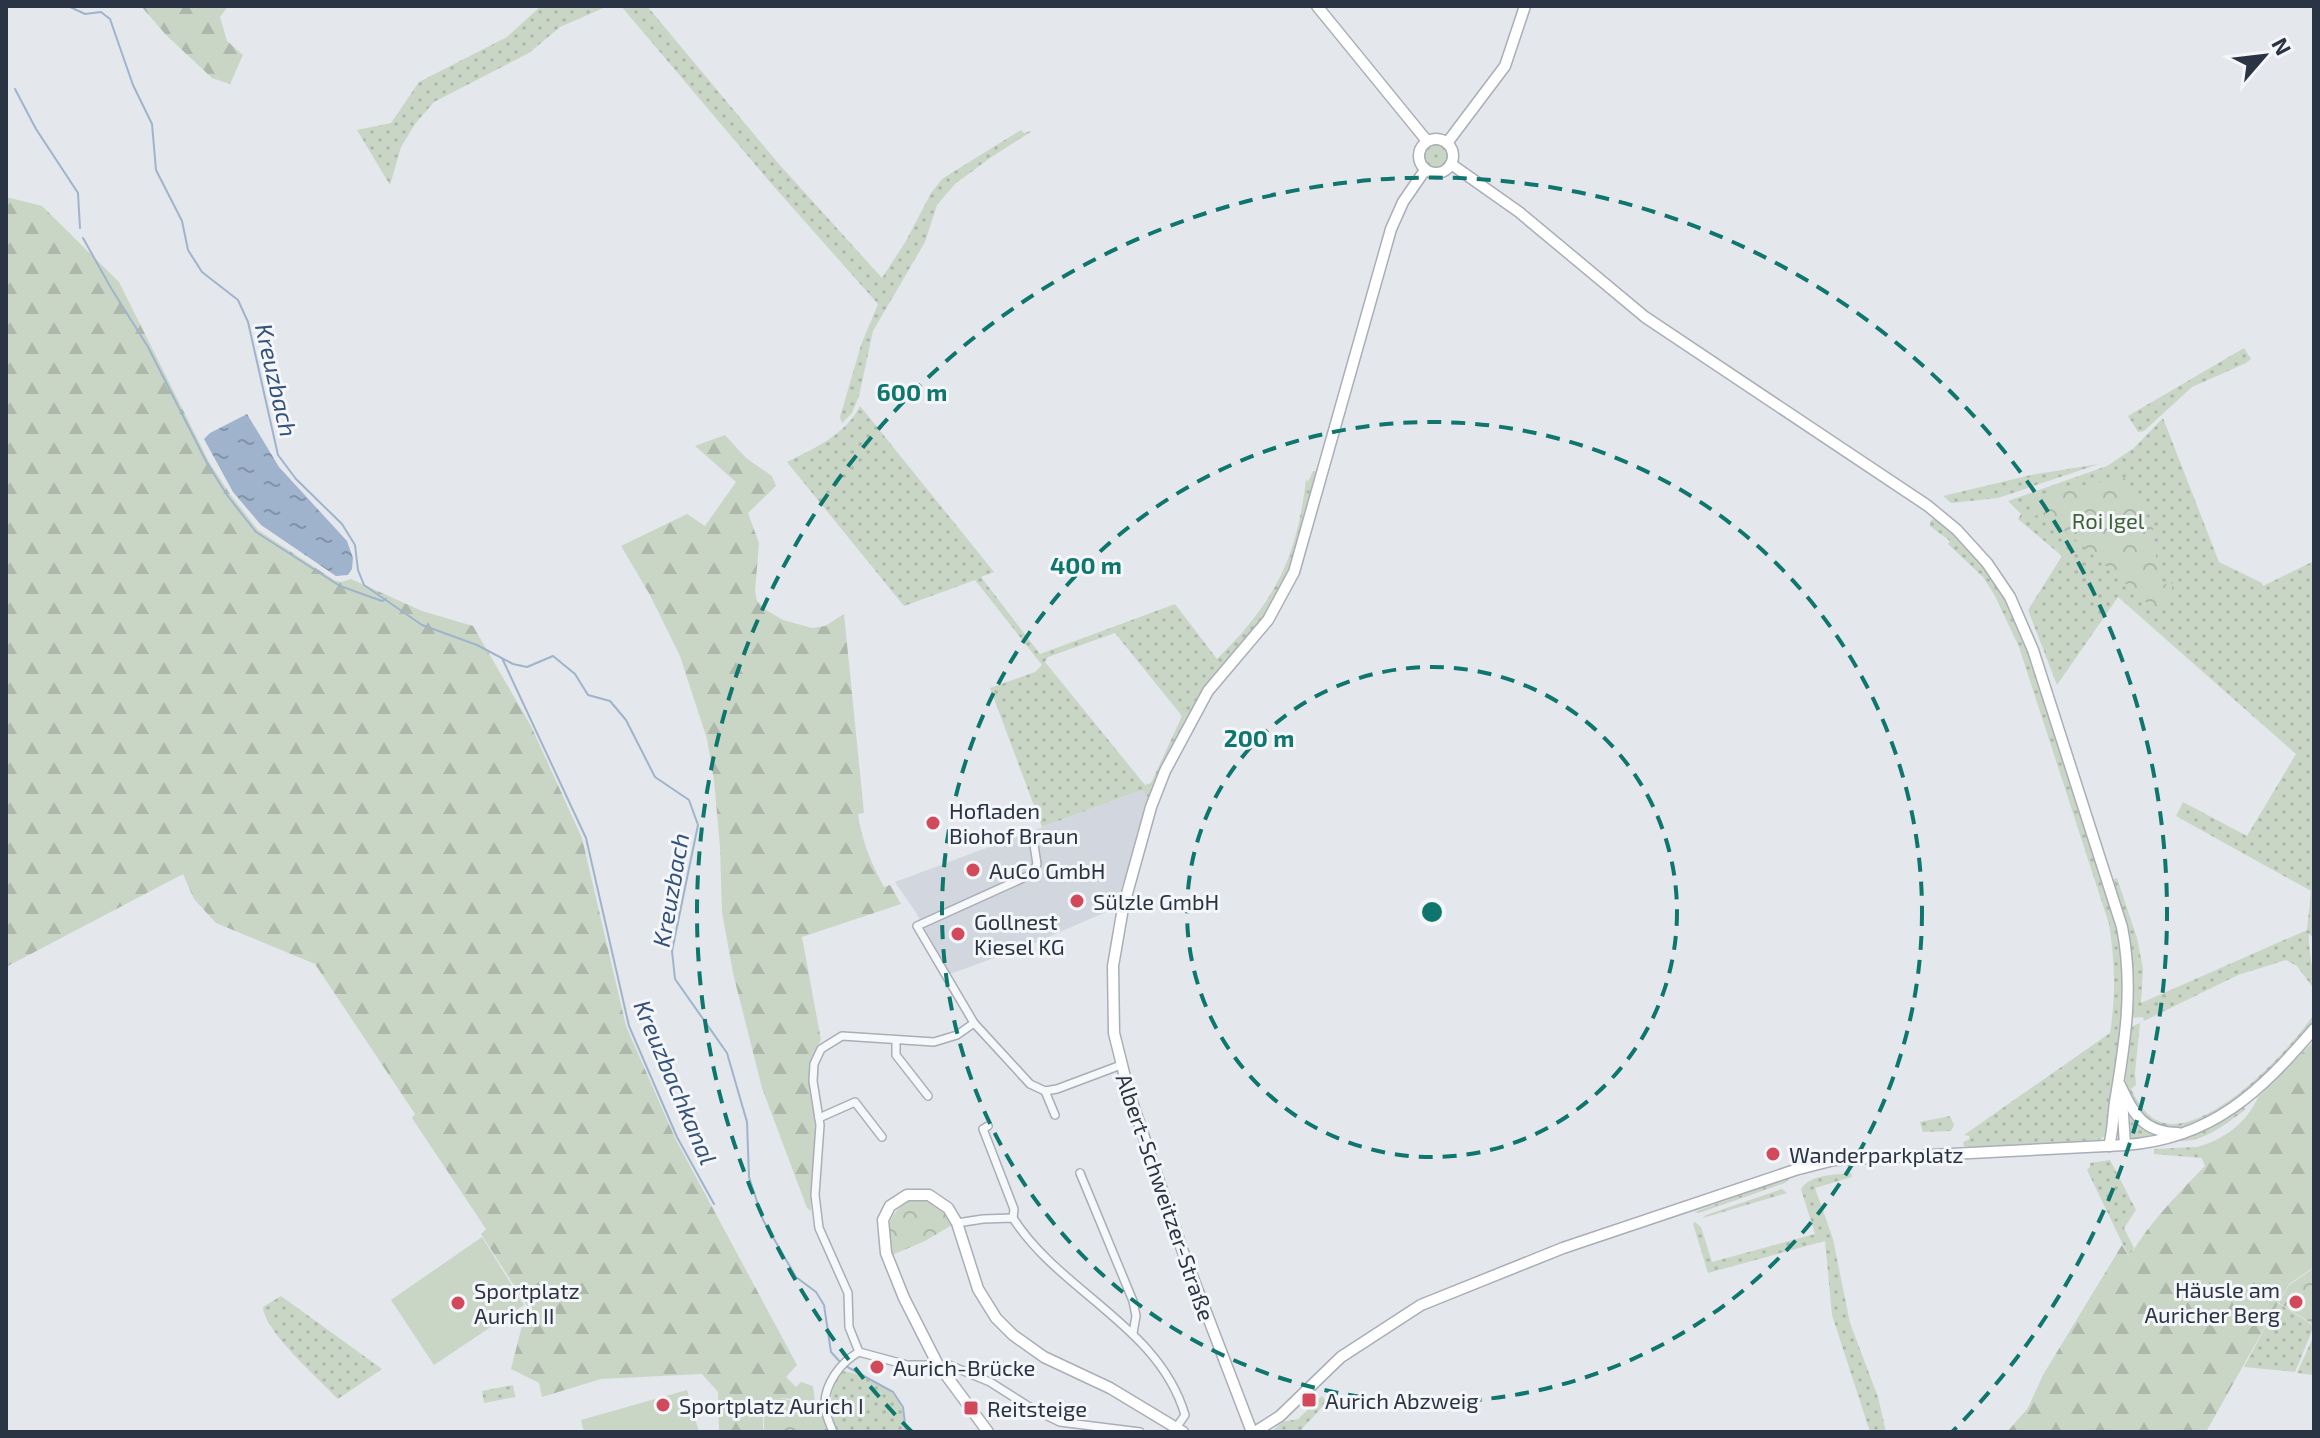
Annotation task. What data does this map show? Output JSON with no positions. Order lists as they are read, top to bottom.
{
  "streets": {
    "main road": ["Albert-Schweitzer-Straße"]
  },
  "water": ["Kreuzbach", "Kreuzbachkanal"],
  "parks": ["Roi Igel"],
  "places": {
    "other": [
      "Hofladen Biohof Braun",
      "AuCo GmbH",
      "Sülzle GmbH",
      "Gollnest Kiesel KG",
      "Wanderparkplatz",
      "Häusle am Auricher Berg",
      "Sportplatz Aurich II",
      "Aurich-Brücke",
      "Sportplatz Aurich I"
    ],
    "transit": ["Aurich Abzweig", "Reitsteige"]
  },
  "north": "top right",
  "rings": ["600 m", "400 m", "200 m"]
}
